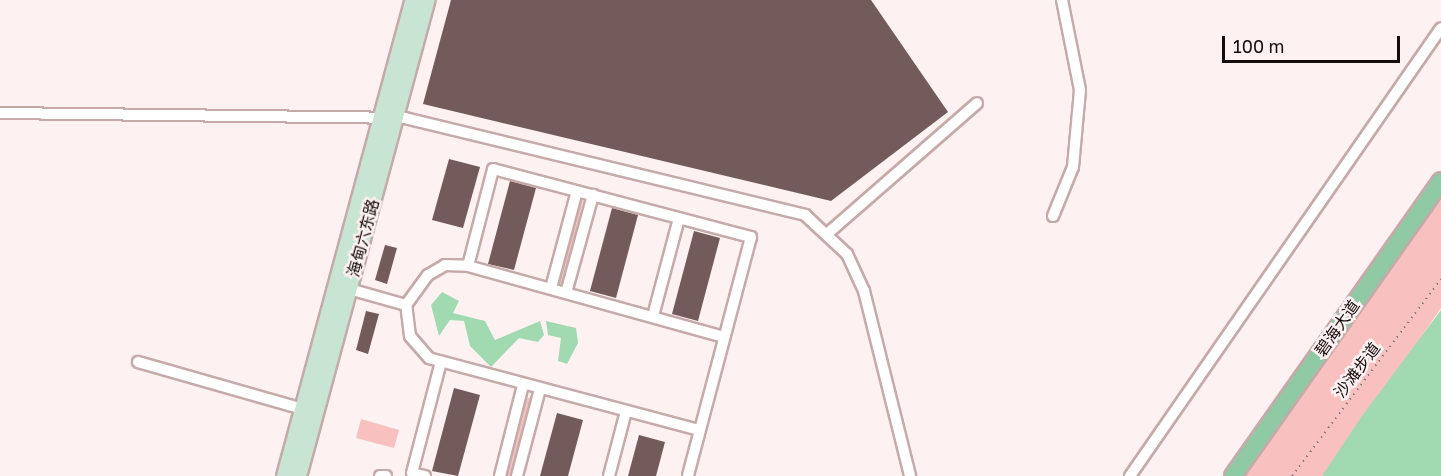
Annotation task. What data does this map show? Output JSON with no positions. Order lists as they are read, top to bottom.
{
  "streets": {
    "main road": ["海甸六东路", "碧海大道"],
    "path": ["沙滩步道"]
  },
  "scale_bar": "100 m"
}
